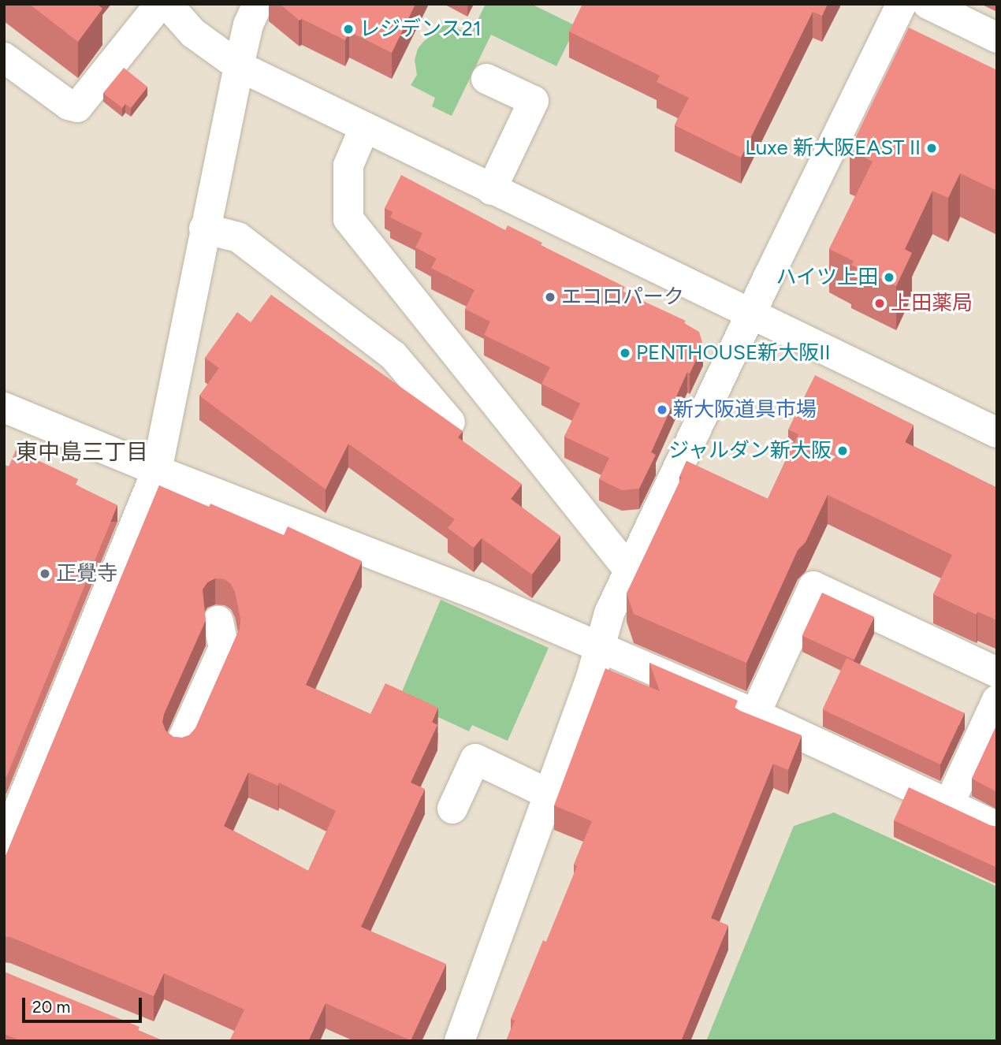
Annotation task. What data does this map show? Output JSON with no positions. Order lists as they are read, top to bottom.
{
  "districts": ["東中島三丁目"],
  "places": [
    "レジデンス21",
    "Luxe 新大阪EAST II",
    "ハイツ上田",
    "エコロパーク",
    "上田薬局",
    "PENTHOUSE新大阪II",
    "新大阪道具市場",
    "ジャルダン新大阪",
    "正覺寺"
  ],
  "scale_bar": "20 m"
}
